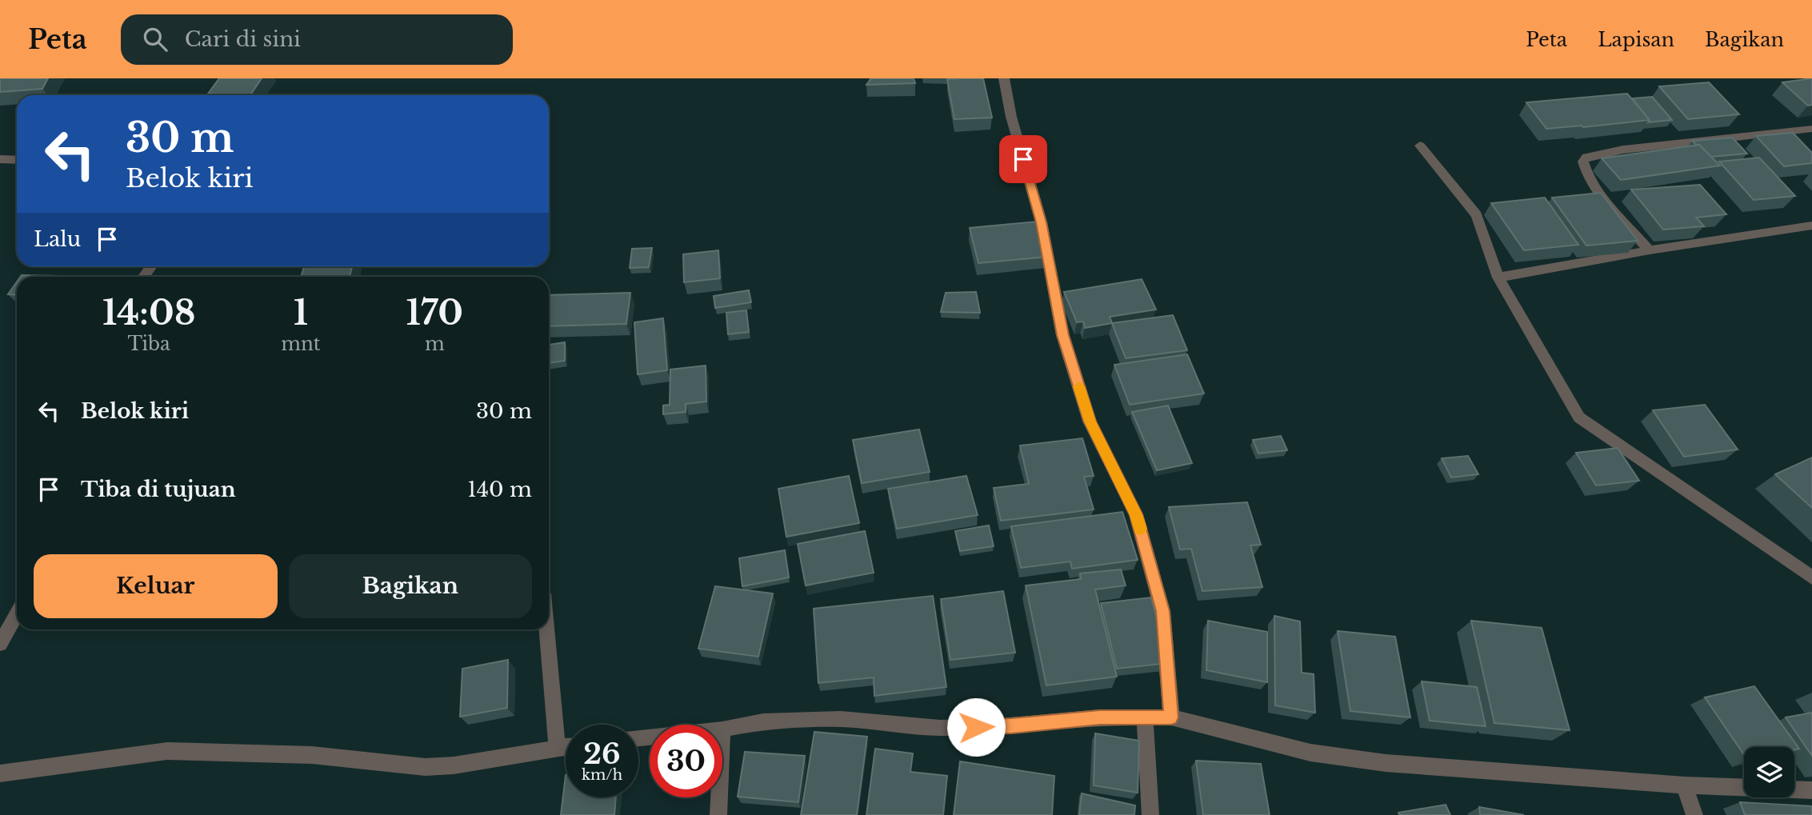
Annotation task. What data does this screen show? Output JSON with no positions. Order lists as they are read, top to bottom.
{
  "page": {
    "header": "Peta",
    "search": "Cari di sini",
    "nav": ["Peta", "Lapisan", "Bagikan"],
    "turn": ["30 m", "Belok kiri"],
    "then": "Lalu",
    "eta": [
      "14:08",
      "Tiba",
      "1",
      "mnt",
      "170",
      "m"
    ],
    "list": [
      {
        "name": "Belok kiri",
        "value": "30 m"
      },
      {
        "name": "Tiba di tujuan",
        "value": "140 m"
      }
    ],
    "buttons": ["Keluar", "Bagikan"],
    "speed": "26 km/h",
    "limit": "30"
  }
}
